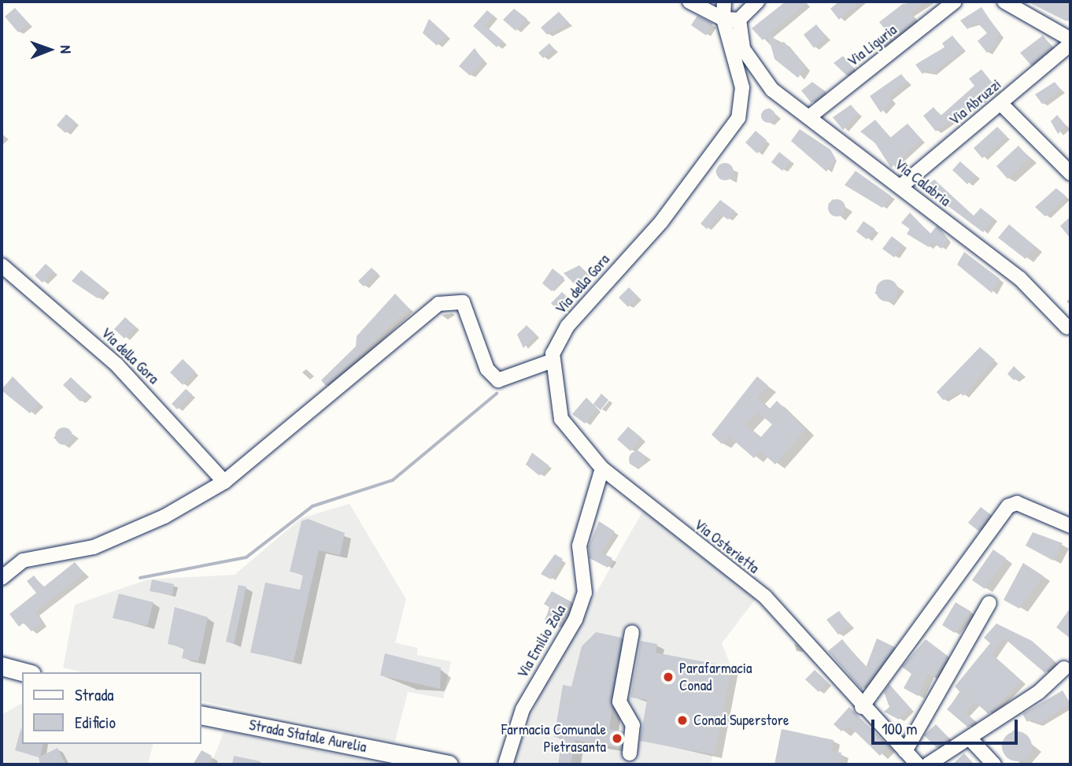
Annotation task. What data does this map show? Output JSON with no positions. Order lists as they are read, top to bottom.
{
  "streets": {
    "main road": ["Strada Statale Aurelia"],
    "street": [
      "Via Liguria",
      "Via Abruzzi",
      "Via Calabria",
      "Via della Gora",
      "Via Osterietta",
      "Via Emilio Zola"
    ]
  },
  "crossings": [
    ["Via Liguria", "Via Calabria"],
    ["Via Abruzzi", "Via Calabria"],
    ["Via della Gora", "Via Osterietta"],
    ["Via Osterietta", "Via Emilio Zola"]
  ],
  "places": ["Parafarmacia Conad", "Conad Superstore", "Farmacia Comunale Pietrasanta"],
  "legend": ["Strada", "Edificio"],
  "scale_bar": "100 m",
  "north": "right"
}
